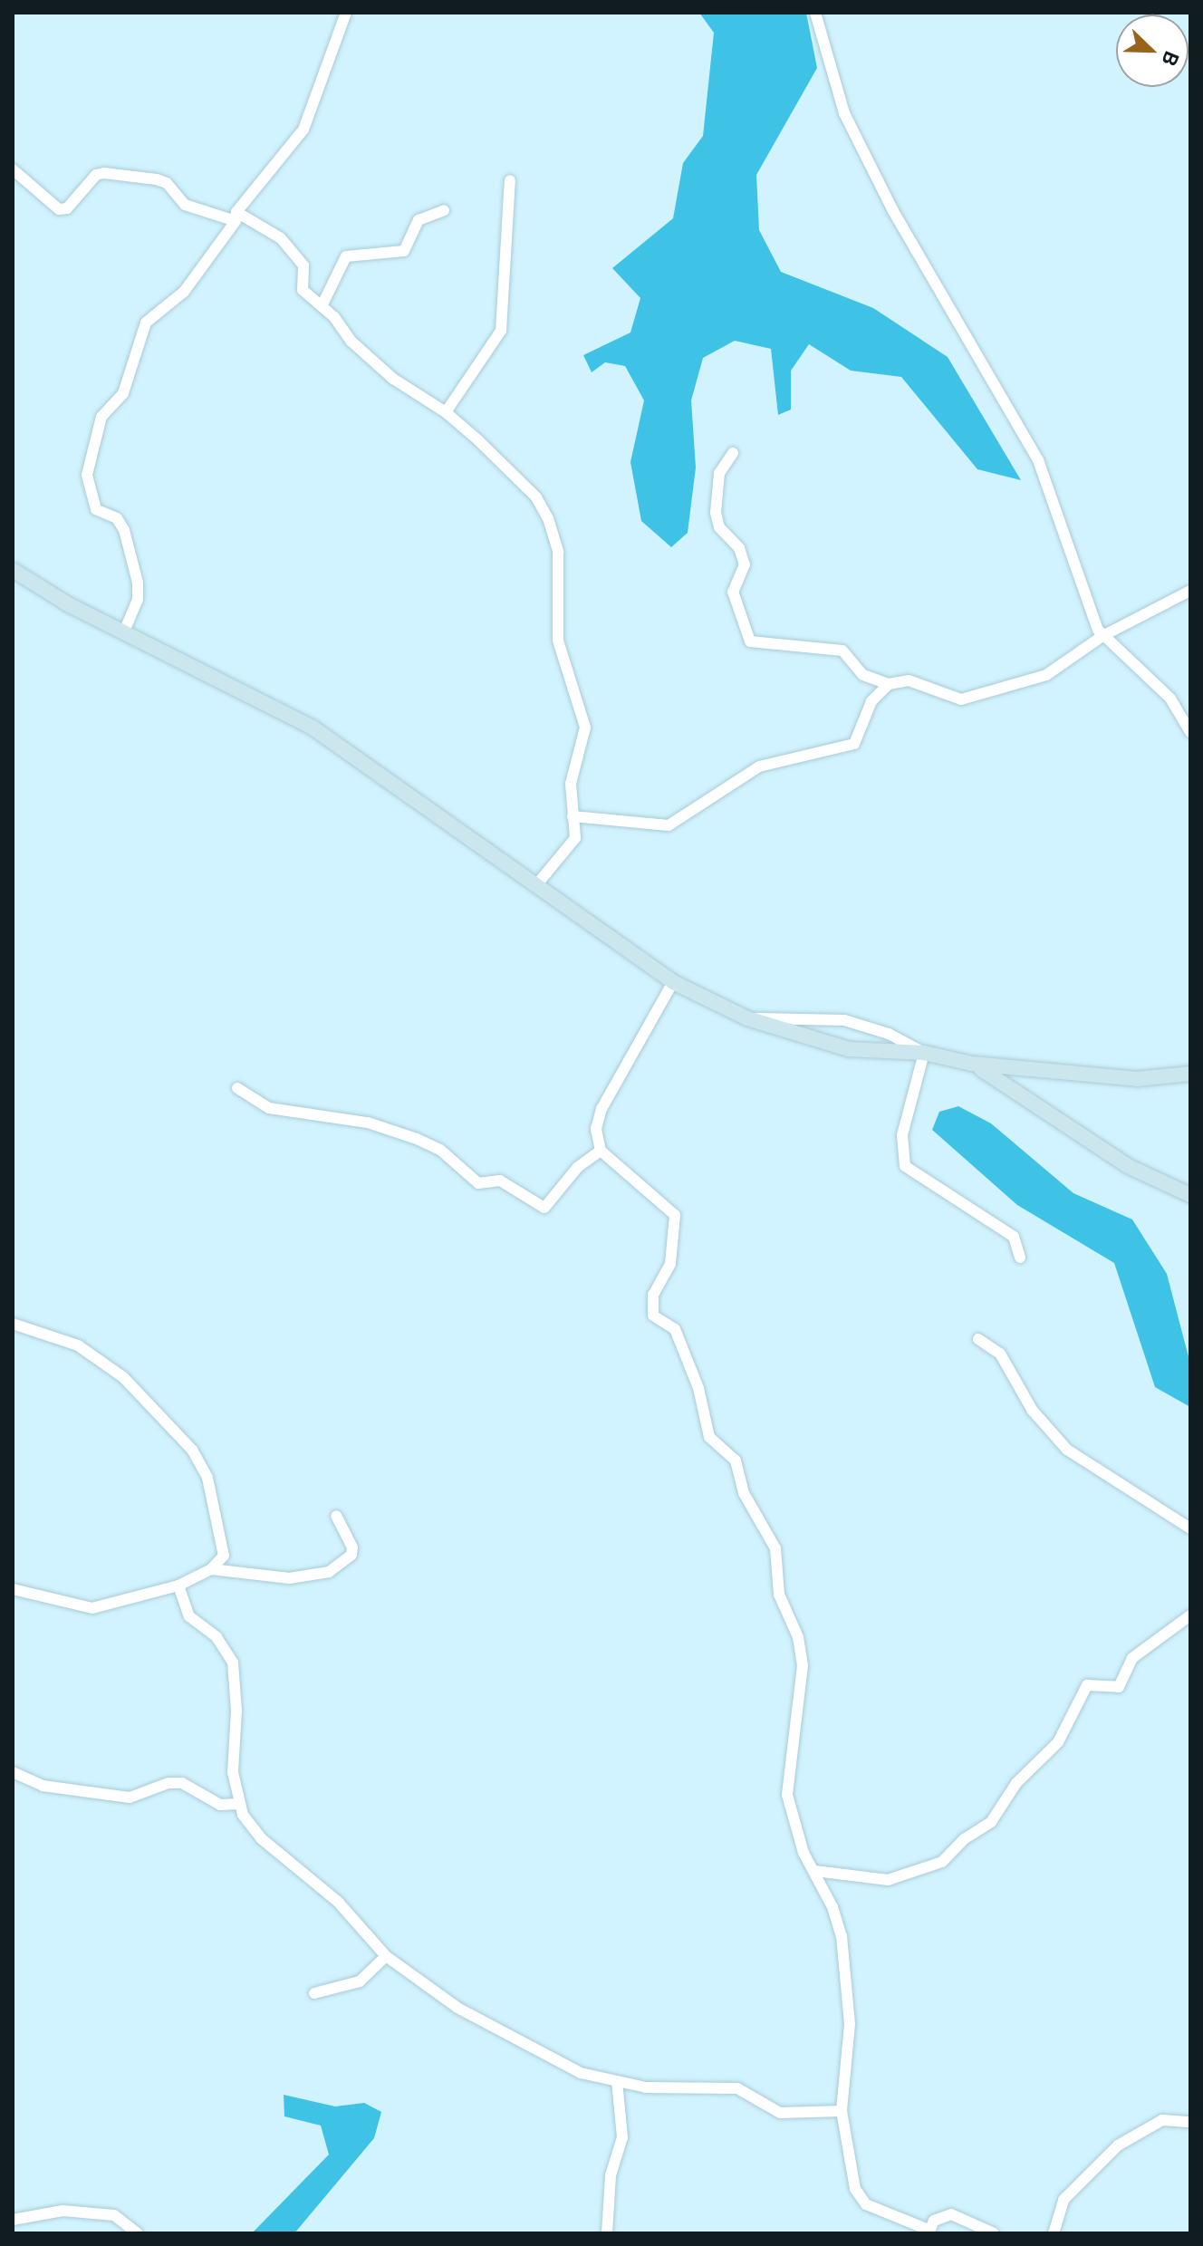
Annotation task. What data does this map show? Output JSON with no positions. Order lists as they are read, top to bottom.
{
  "north": "bottom right"
}
